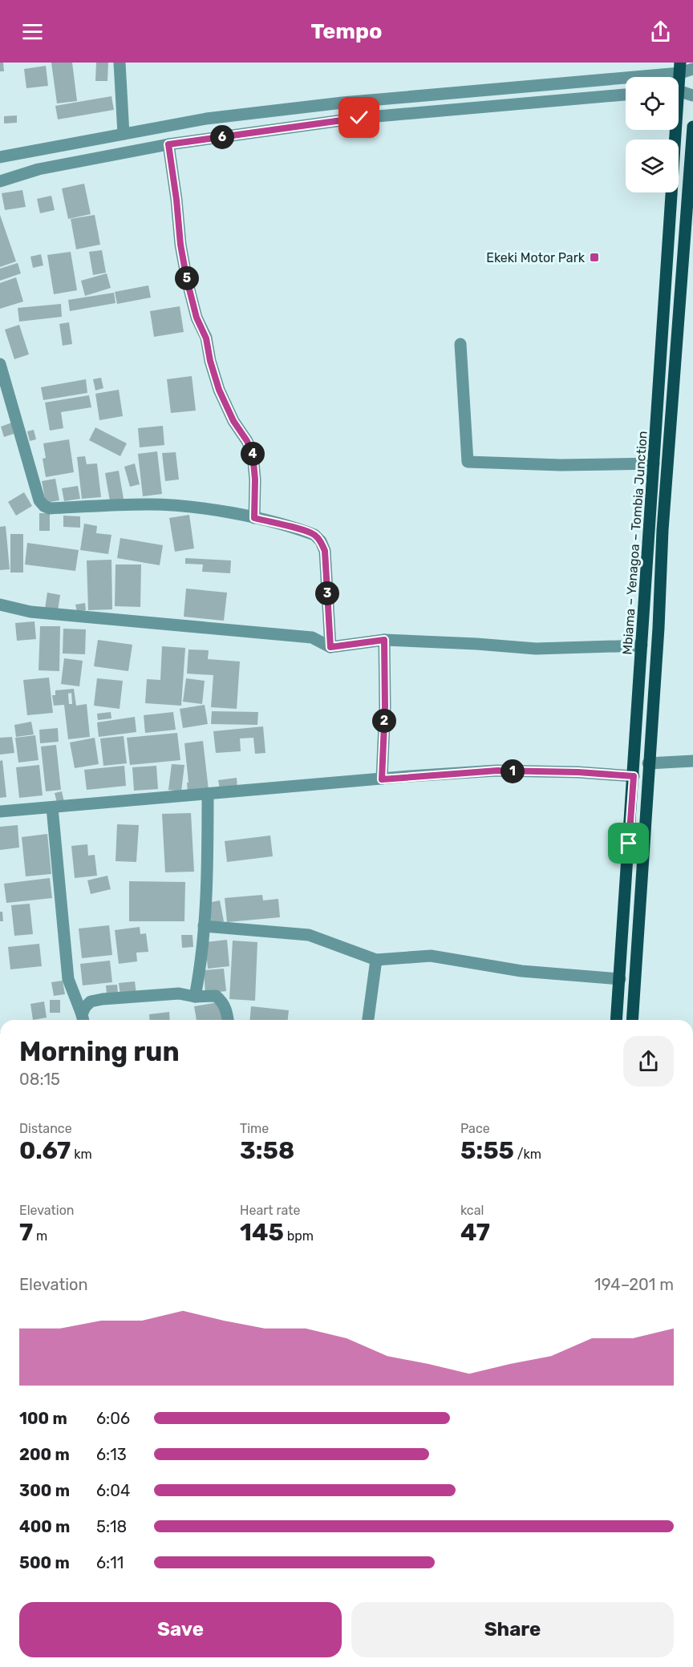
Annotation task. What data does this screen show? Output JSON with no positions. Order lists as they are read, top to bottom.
{
  "streets": {
    "main road": ["Mbiama – Yenagoa – Tombia Junction"]
  },
  "places": {
    "transit": ["Ekeki Motor Park"]
  },
  "page": {
    "header": "Tempo",
    "pins": [
      "6",
      "5",
      "4",
      "3",
      "2",
      "1"
    ],
    "heading": ["Morning run", "08:15"],
    "stats": [
      ["Distance", "0.67 km"],
      ["Time", "3:58"],
      ["Pace", "5:55 /km"],
      ["Elevation", "7 m"],
      ["Heart rate", "145 bpm"],
      ["kcal", "47"]
    ],
    "chart": ["Elevation", "194–201 m"],
    "list": [
      {
        "name": "100 m",
        "note": "6:06"
      },
      {
        "name": "200 m",
        "note": "6:13"
      },
      {
        "name": "300 m",
        "note": "6:04"
      },
      {
        "name": "400 m",
        "note": "5:18"
      },
      {
        "name": "500 m",
        "note": "6:11"
      }
    ],
    "buttons": ["Save", "Share"]
  }
}
